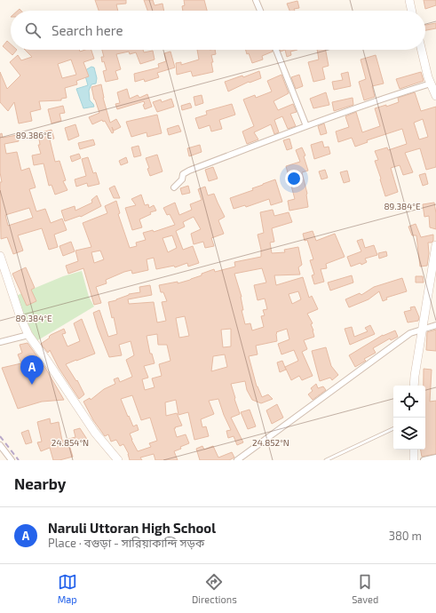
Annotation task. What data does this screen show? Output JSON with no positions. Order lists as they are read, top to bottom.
{
  "page": {
    "search": "Search here",
    "pins": "A",
    "heading": "Nearby",
    "list": [
      {
        "mark": "A",
        "name": "Naruli Uttoran High School",
        "note": "Place · বগুড়া - সারিয়াকান্দি সড়ক",
        "value": "380 m"
      }
    ],
    "nav": ["Map", "Directions", "Saved"]
  },
  "coordinates": [
    "89.386°E",
    "89.384°E",
    "24.854°N",
    "24.852°N"
  ]
}
